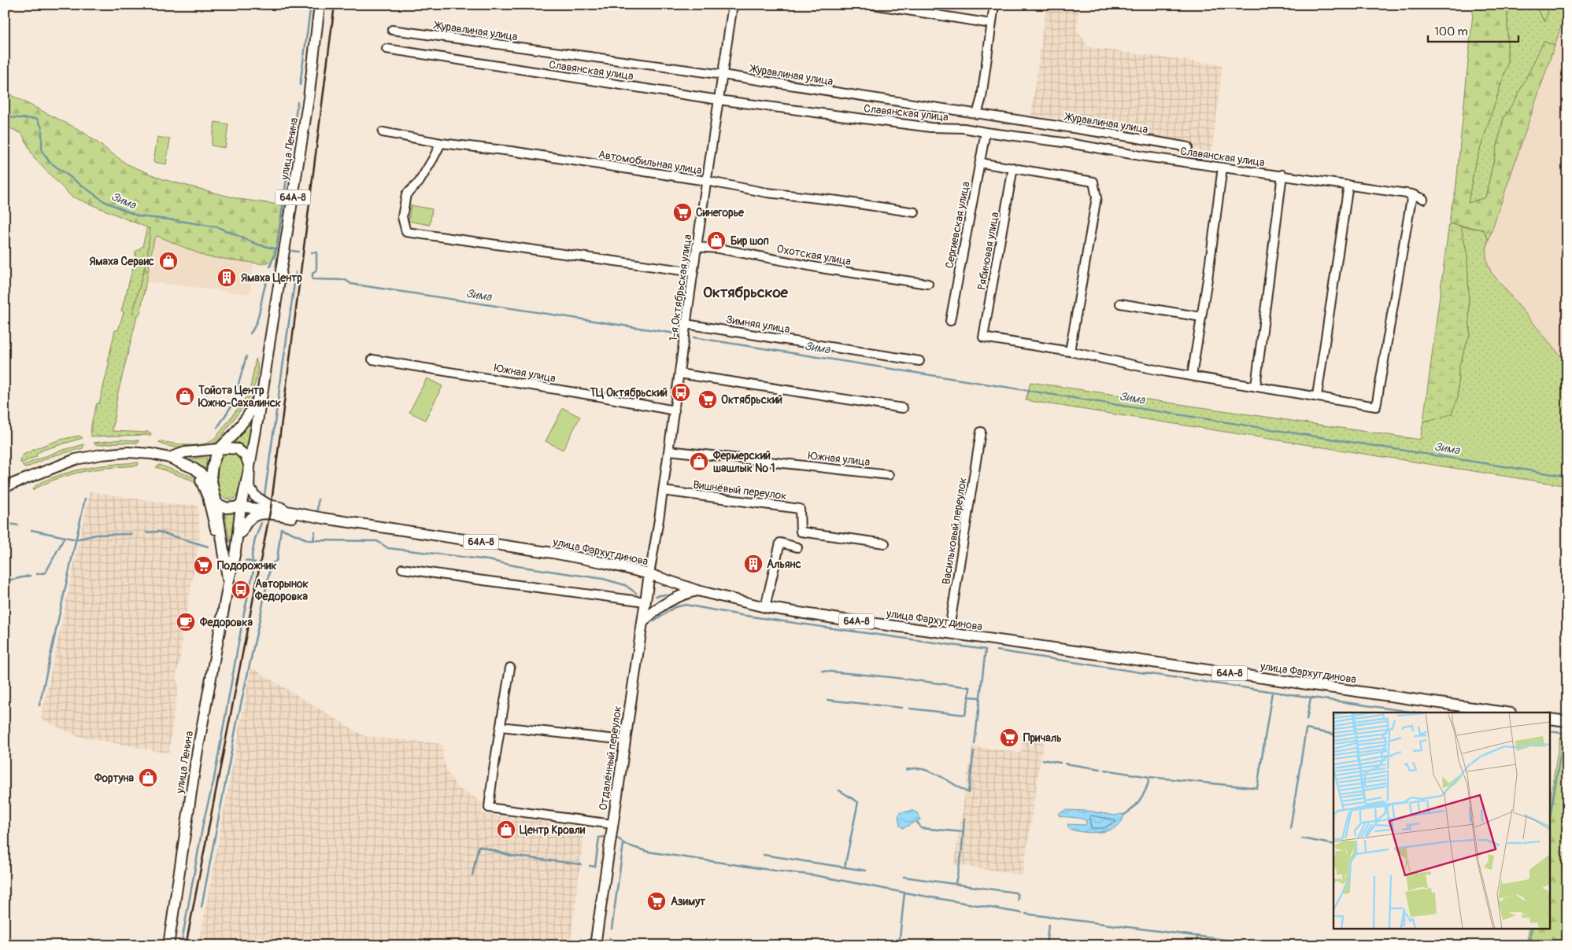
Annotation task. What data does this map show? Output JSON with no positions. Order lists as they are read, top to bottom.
{
  "streets": {
    "main road": [
      "улица Ленина",
      "64А-8",
      "улица Фархутдинова",
      "Отдалённый переулок"
    ],
    "street": [
      "Журавлиная улица",
      "Славянская улица",
      "Автомобильная улица",
      "Сергиевская улица",
      "Рябиновая улица",
      "Охотская улица",
      "1-я Октябрьская улица",
      "Зимняя улица",
      "Южная улица",
      "Вишнёвый переулок",
      "Васильковый переулок"
    ]
  },
  "crossings": [
    ["Журавлиная улица", "1-я Октябрьская улица"],
    ["Славянская улица", "Сергиевская улица"],
    ["Славянская улица", "1-я Октябрьская улица"],
    ["улица Ленина", "64А-8"],
    ["улица Ленина", "улица Фархутдинова"],
    ["Автомобильная улица", "1-я Октябрьская улица"],
    ["64А-8", "улица Фархутдинова"],
    ["Охотская улица", "1-я Октябрьская улица"],
    ["1-я Октябрьская улица", "Зимняя улица"],
    ["1-я Октябрьская улица", "Южная улица"],
    ["1-я Октябрьская улица", "Вишнёвый переулок"],
    ["1-я Октябрьская улица", "улица Фархутдинова"],
    ["1-я Октябрьская улица", "Отдалённый переулок"],
    ["Васильковый переулок", "улица Фархутдинова"],
    ["улица Фархутдинова", "Отдалённый переулок"]
  ],
  "districts": ["Октябрьское"],
  "water": ["Зима"],
  "places": {
    "supermarket": [
      "Синегорье",
      "Октябрьский",
      "Подорожник",
      "Причаль",
      "Азимут"
    ],
    "shop": [
      "Бир шоп",
      "Ямаха Сервис",
      "Тойота Центр Южно-Сахалинск",
      "Фермерский шашлык № 1",
      "Фортуна",
      "Центр Кровли"
    ],
    "building": ["Ямаха Центр", "Альянс"],
    "bus stop": ["ТЦ Октябрьский", "Авторынок Федоровка"],
    "cafe": ["Федоровка"]
  },
  "scale_bar": "100 m"
}
